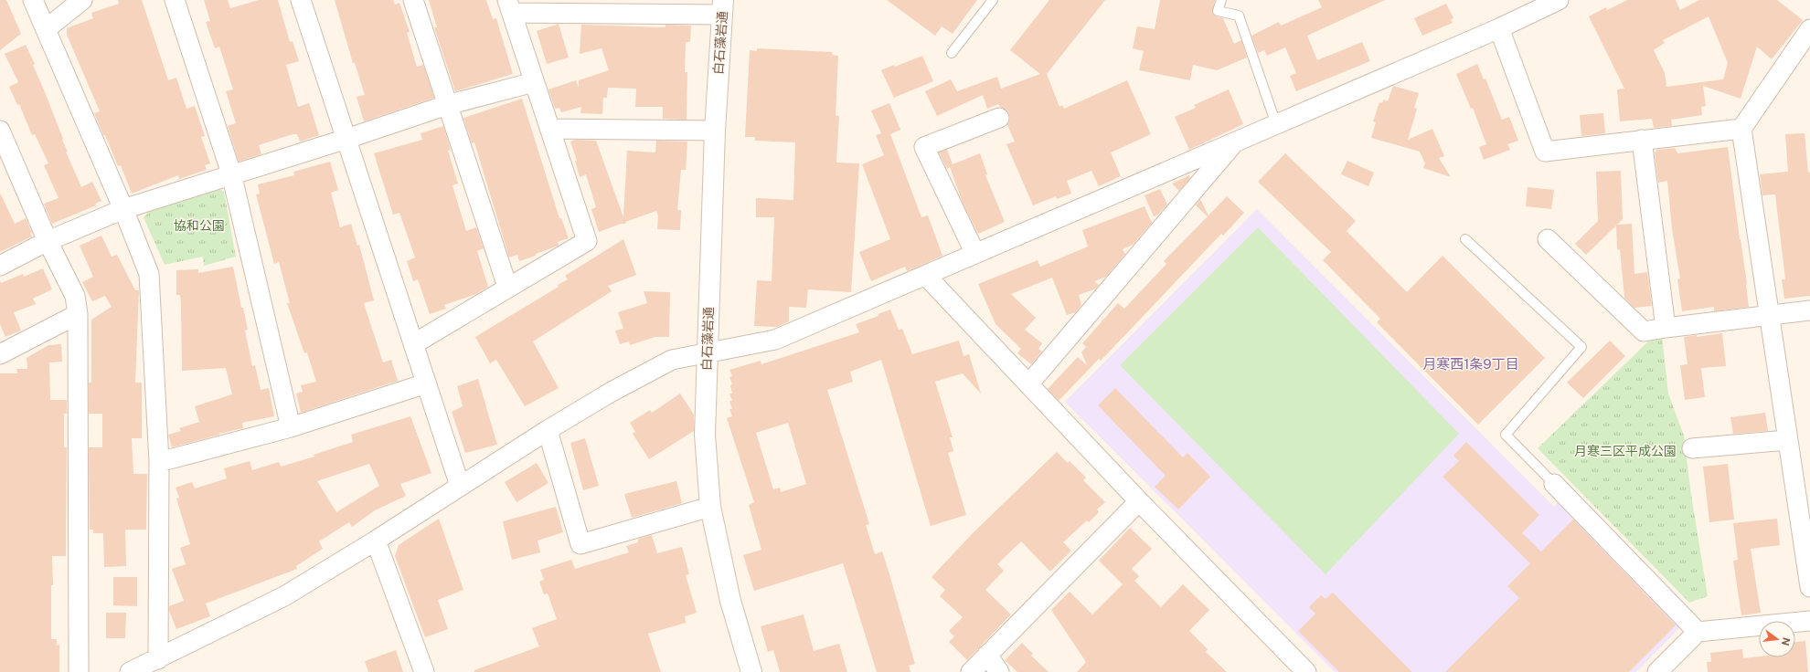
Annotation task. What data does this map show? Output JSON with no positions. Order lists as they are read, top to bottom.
{
  "streets": {
    "main road": ["白石藻岩通"]
  },
  "districts": ["月寒西1条9丁目"],
  "parks": ["協和公園", "月寒三区平成公園"],
  "north": "right"
}
